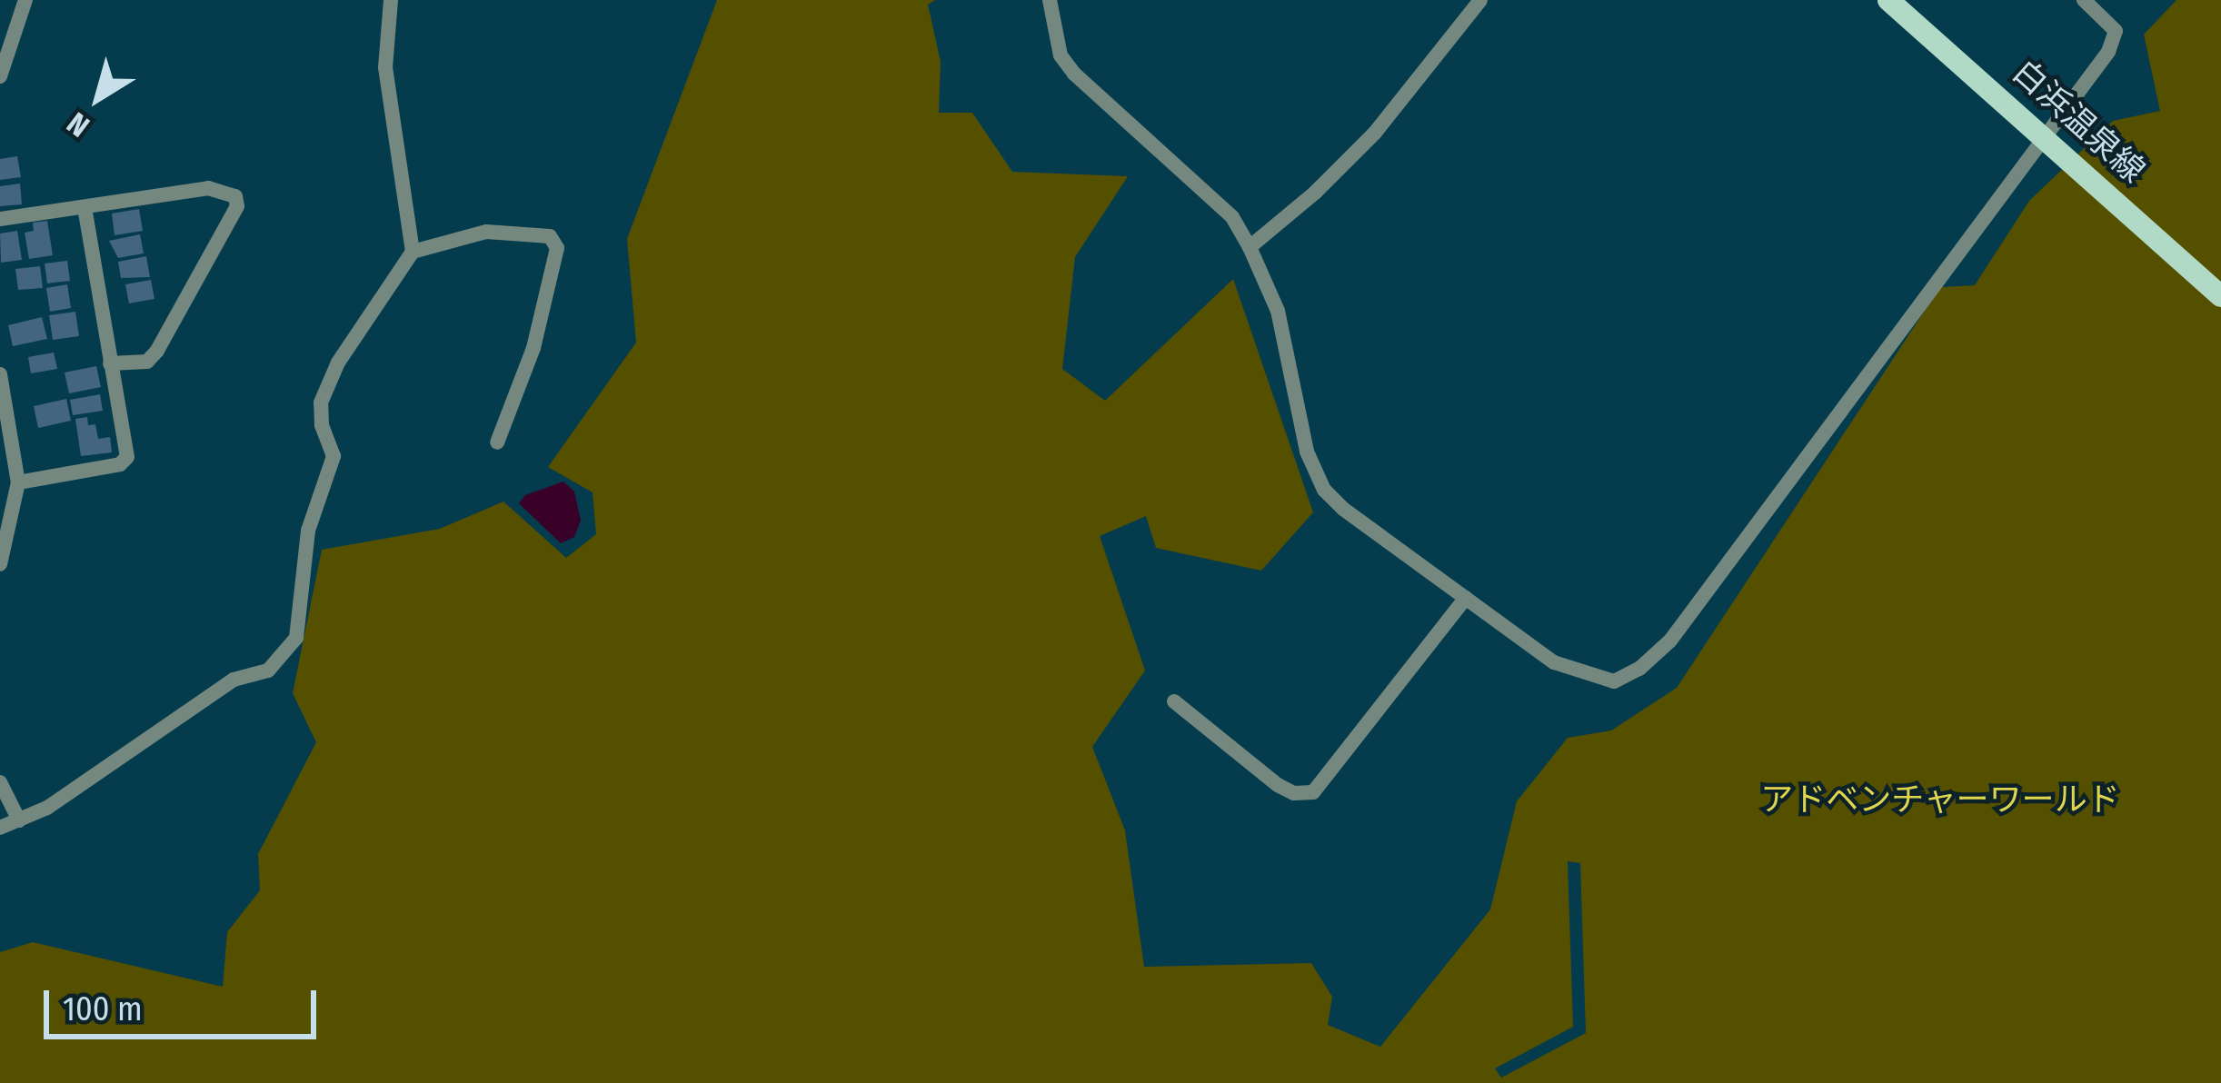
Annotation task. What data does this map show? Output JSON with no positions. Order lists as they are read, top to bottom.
{
  "streets": {
    "main road": ["白浜温泉線"]
  },
  "parks": ["アドベンチャーワールド"],
  "scale_bar": "100 m",
  "north": "bottom left"
}
